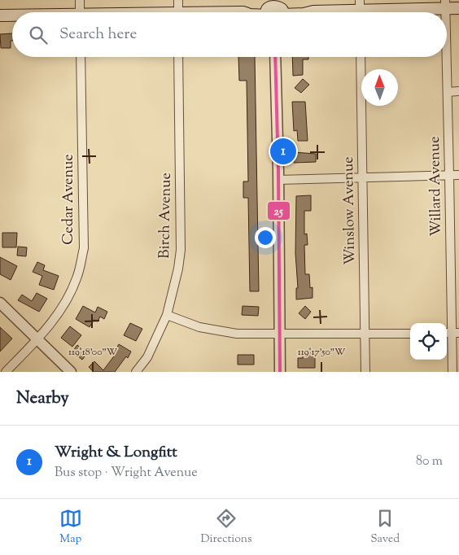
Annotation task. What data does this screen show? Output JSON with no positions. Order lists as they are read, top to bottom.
{
  "streets": {
    "street": [
      "Willard Avenue",
      "Cedar Avenue",
      "Winslow Avenue",
      "Birch Avenue"
    ]
  },
  "lines": ["transit line 25"],
  "north": "top",
  "page": {
    "search": "Search here",
    "pins": "1",
    "heading": "Nearby",
    "list": [
      {
        "mark": "1",
        "name": "Wright & Longfitt",
        "note": "Bus stop · Wright Avenue",
        "value": "80 m"
      }
    ],
    "nav": ["Map", "Directions", "Saved"]
  },
  "coordinates": ["119°18'00\"W", "119°17'50\"W"]
}
